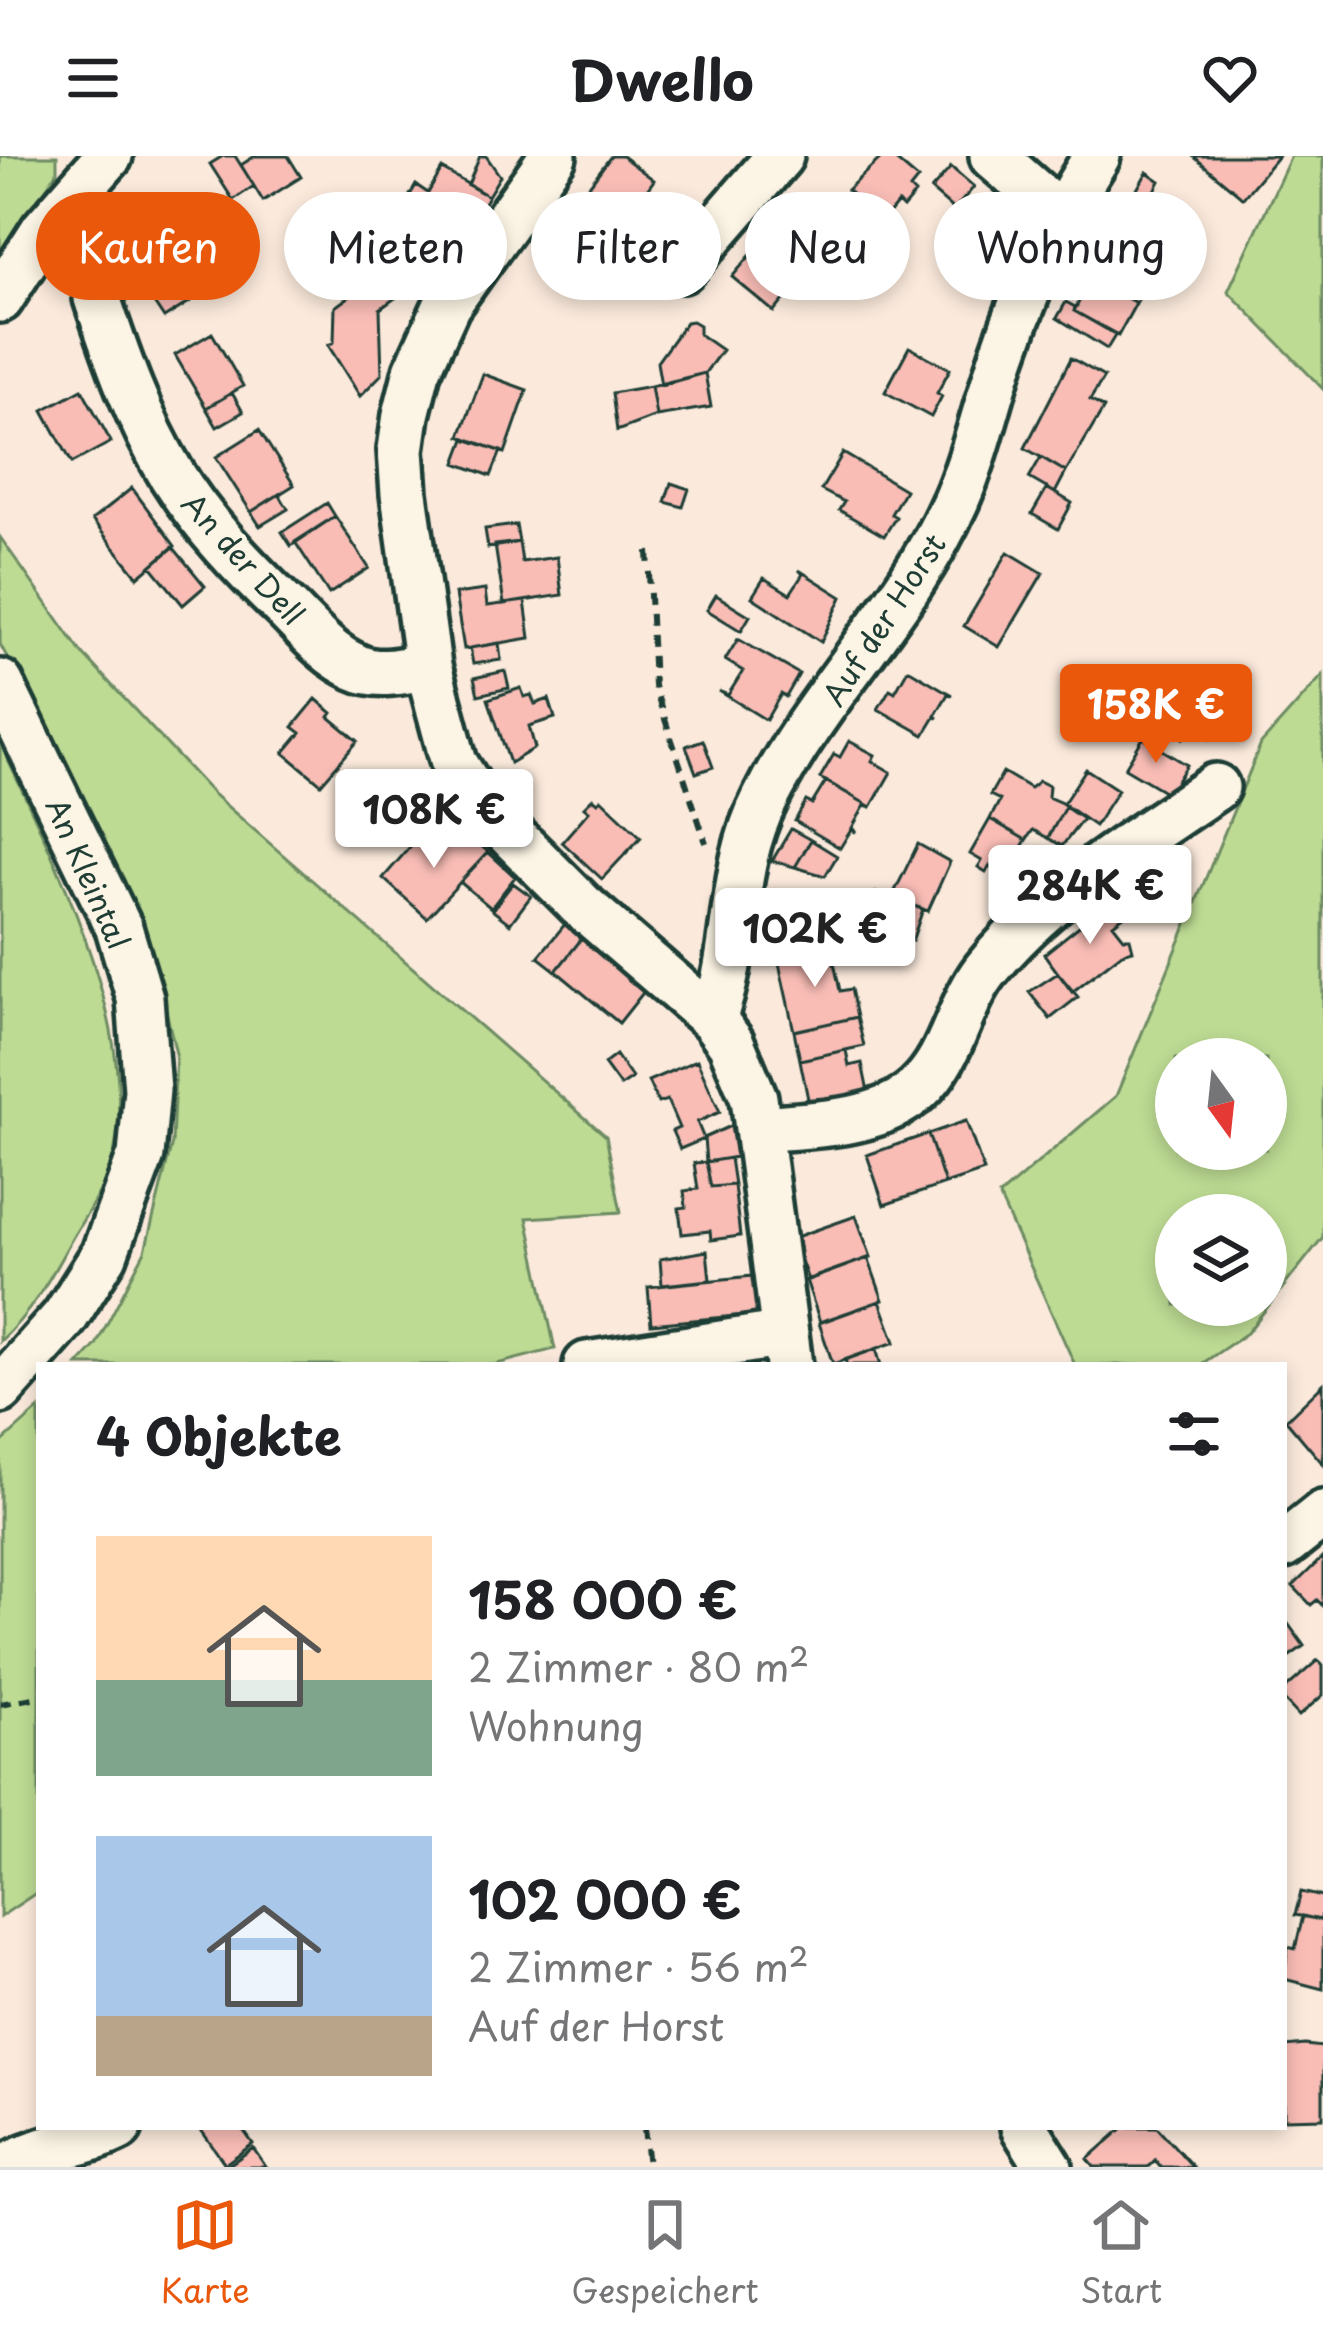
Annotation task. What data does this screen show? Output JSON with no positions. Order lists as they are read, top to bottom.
{
  "streets": {
    "street": ["An der Dell", "Auf der Horst", "An Kleintal"]
  },
  "north": "bottom",
  "page": {
    "header": "Dwello",
    "chip": [
      "Kaufen",
      "Mieten",
      "Filter",
      "Neu",
      "Wohnung"
    ],
    "price": [
      "158K €",
      "108K €",
      "284K €",
      "102K €"
    ],
    "heading": "4 Objekte",
    "list": [
      {
        "name": "158 000 €",
        "note": "2 Zimmer · 80 m² · Wohnung"
      },
      {
        "name": "102 000 €",
        "note": "2 Zimmer · 56 m² · Auf der Horst"
      }
    ],
    "tabs": ["Karte", "Gespeichert", "Start"]
  }
}
